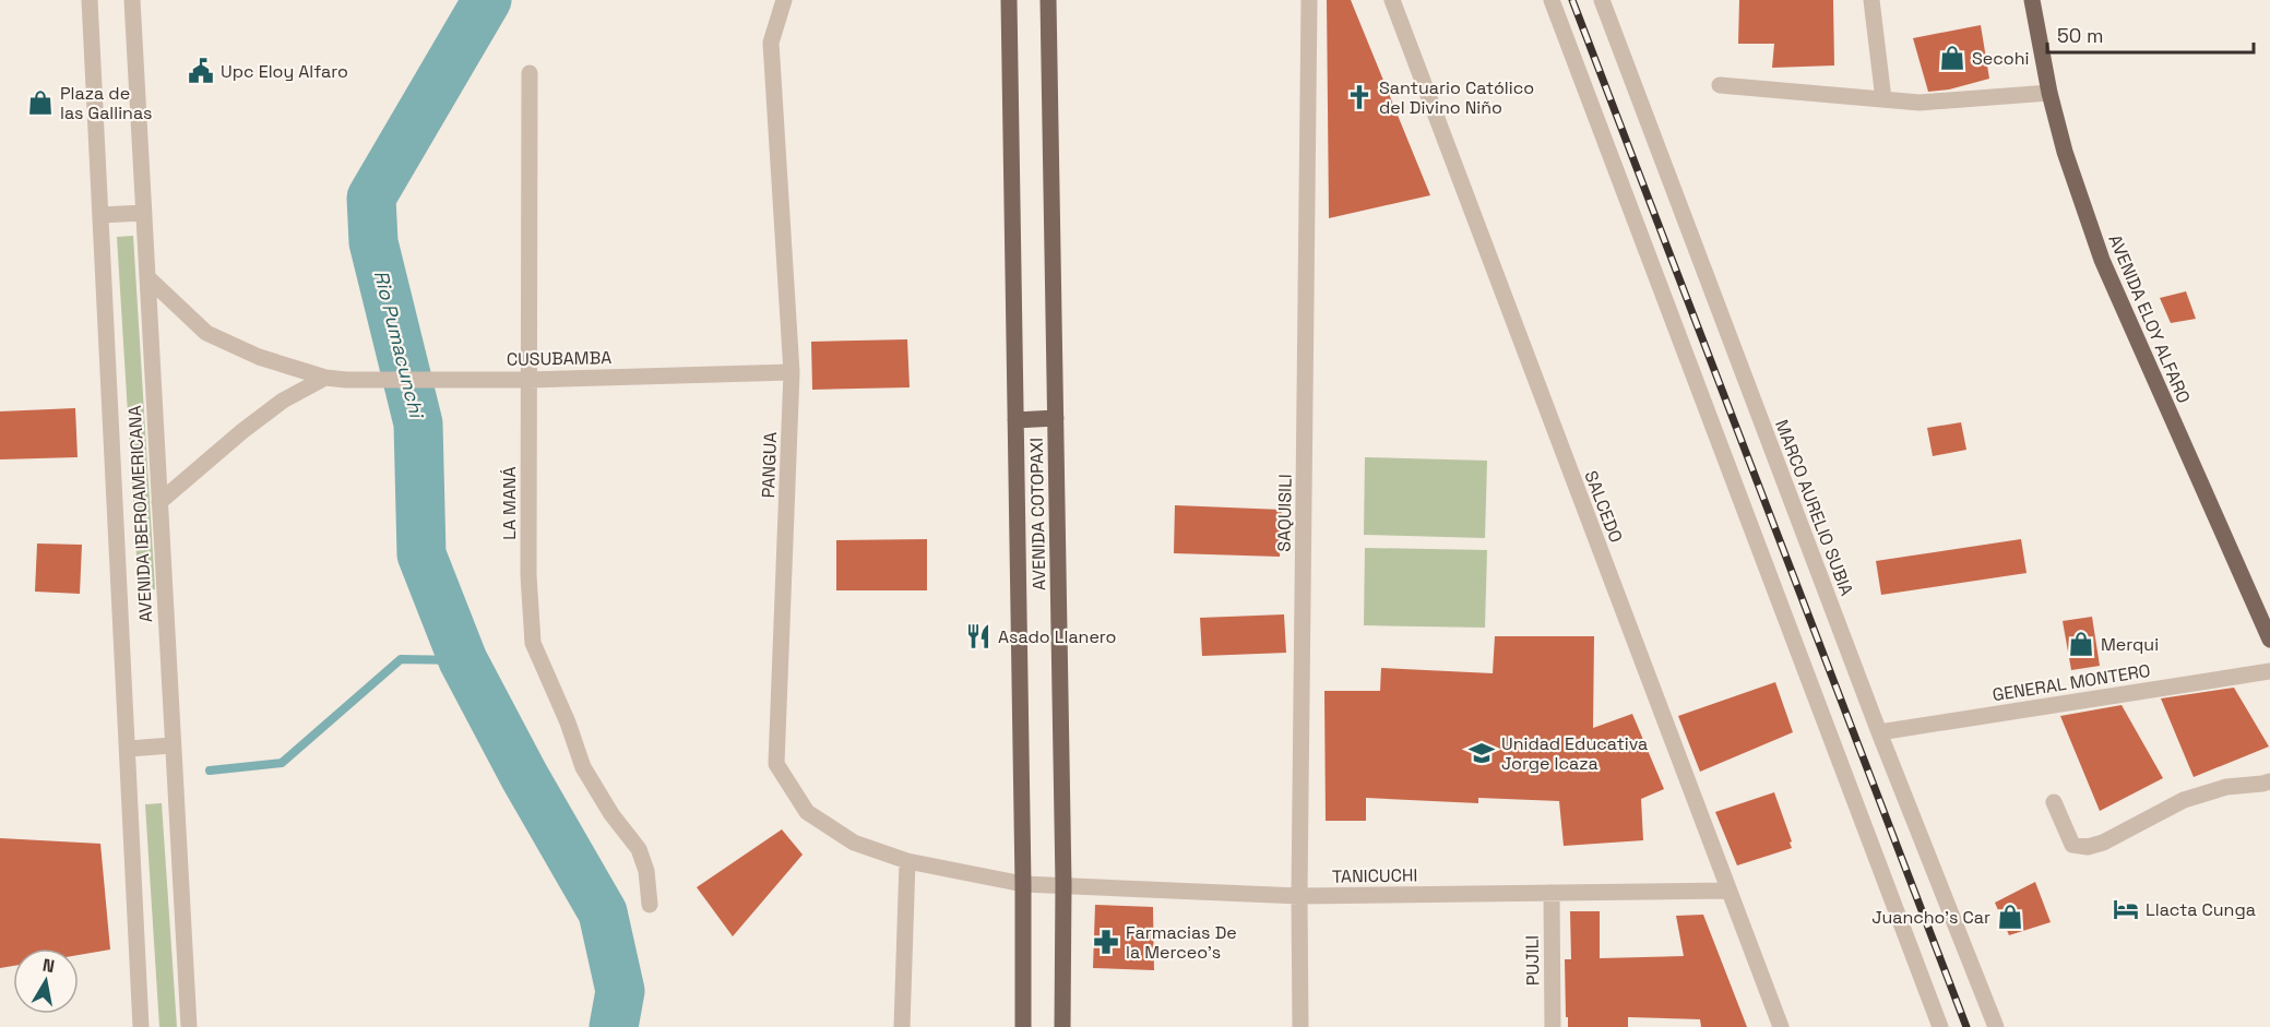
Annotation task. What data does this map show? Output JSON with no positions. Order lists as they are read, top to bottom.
{
  "streets": {
    "main road": ["AVENIDA ELOY ALFARO", "AVENIDA COTOPAXI"],
    "street": [
      "CUSUBAMBA",
      "PANGUA",
      "LA MANÁ",
      "SALCEDO",
      "MARCO AURELIO SUBIA",
      "SAQUISILI",
      "AVENIDA IBEROAMERICANA",
      "GENERAL MONTERO",
      "TANICUCHI",
      "PUJILI"
    ]
  },
  "crossings": [
    ["CUSUBAMBA", "PANGUA"],
    ["CUSUBAMBA", "LA MANÁ"],
    ["CUSUBAMBA", "AVENIDA IBEROAMERICANA"],
    ["PANGUA", "AVENIDA COTOPAXI"],
    ["PANGUA", "TANICUCHI"],
    ["SALCEDO", "TANICUCHI"],
    ["MARCO AURELIO SUBIA", "GENERAL MONTERO"],
    ["SAQUISILI", "TANICUCHI"],
    ["AVENIDA COTOPAXI", "TANICUCHI"],
    ["TANICUCHI", "PUJILI"]
  ],
  "water": ["Rio Pumacunchi"],
  "places": {
    "shop": [
      "Secohi",
      "Plaza de las Gallinas",
      "Merqui",
      "Juancho's Car"
    ],
    "public building": ["Upc Eloy Alfaro"],
    "church": ["Santuario Católico del Divino Niño"],
    "restaurant": ["Asado Llanero"],
    "school or university": ["Unidad Educativa Jorge Icaza"],
    "hotel": ["Llacta Cunga"],
    "pharmacy": ["Farmacias De la Merceo's"]
  },
  "scale_bar": "50 m",
  "north": "top"
}
